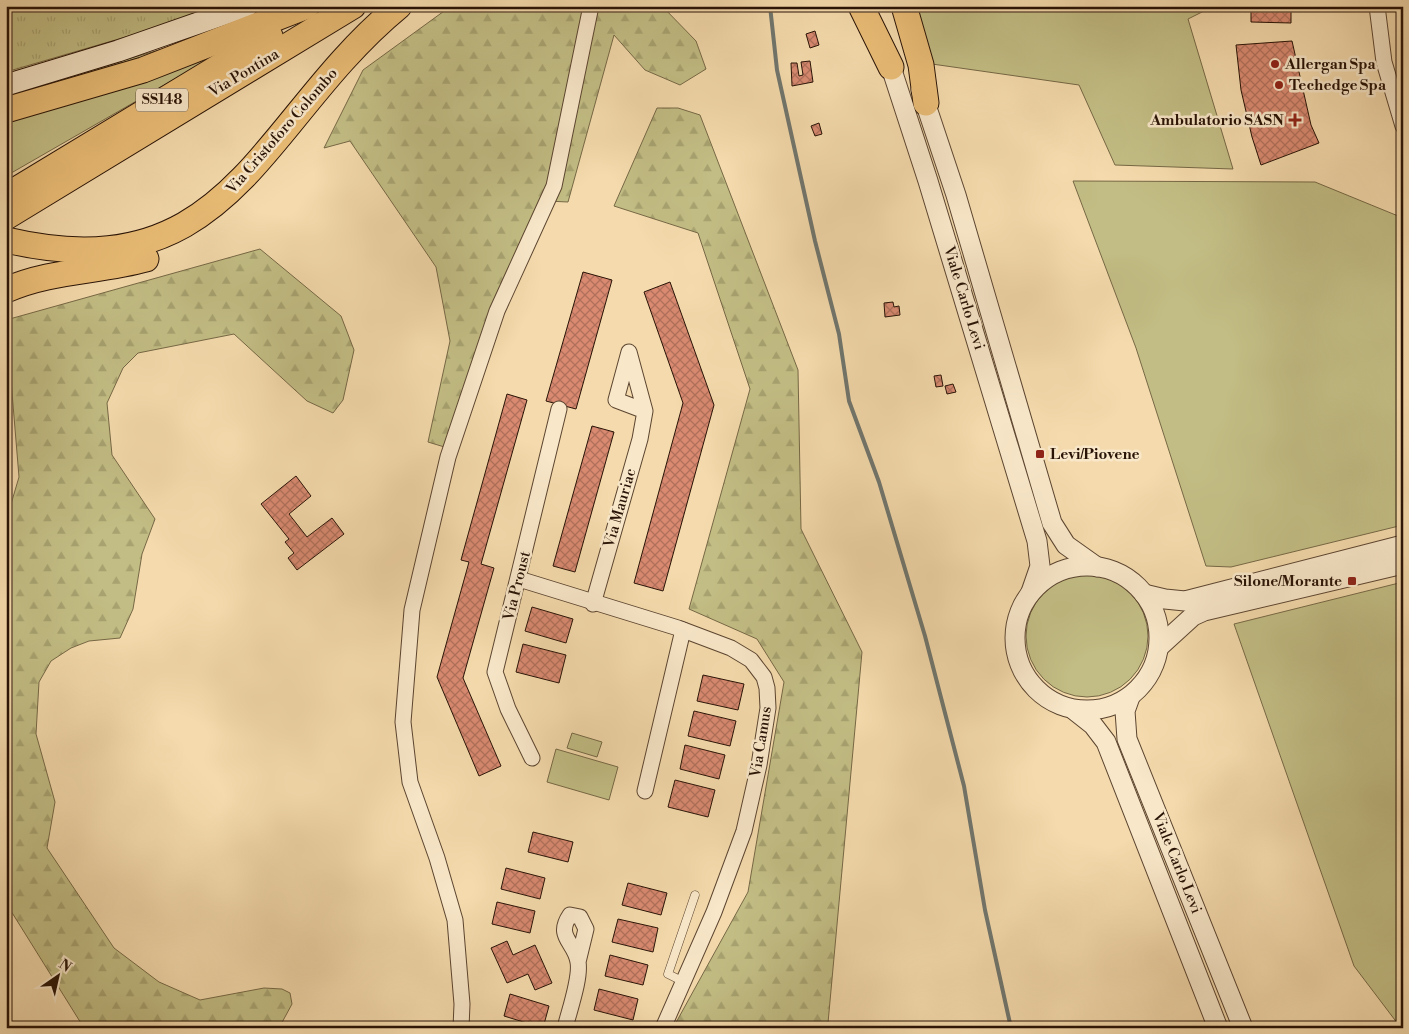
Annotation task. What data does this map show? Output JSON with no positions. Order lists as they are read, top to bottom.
{
  "streets": {
    "highway": ["Via Pontina", "SS148", "Via Cristoforo Colombo"],
    "street": [
      "Viale Carlo Levi",
      "Via Mauriac",
      "Via Proust",
      "Via Camus"
    ]
  },
  "crossings": [
    ["Via Mauriac", "Via Camus"],
    ["Via Proust", "Via Camus"]
  ],
  "places": {
    "other": ["Allergan Spa", "Techedge Spa"],
    "health": ["Ambulatorio SASN"],
    "transit": ["Levi/Piovene", "Silone/Morante"]
  },
  "north": "top right"
}
